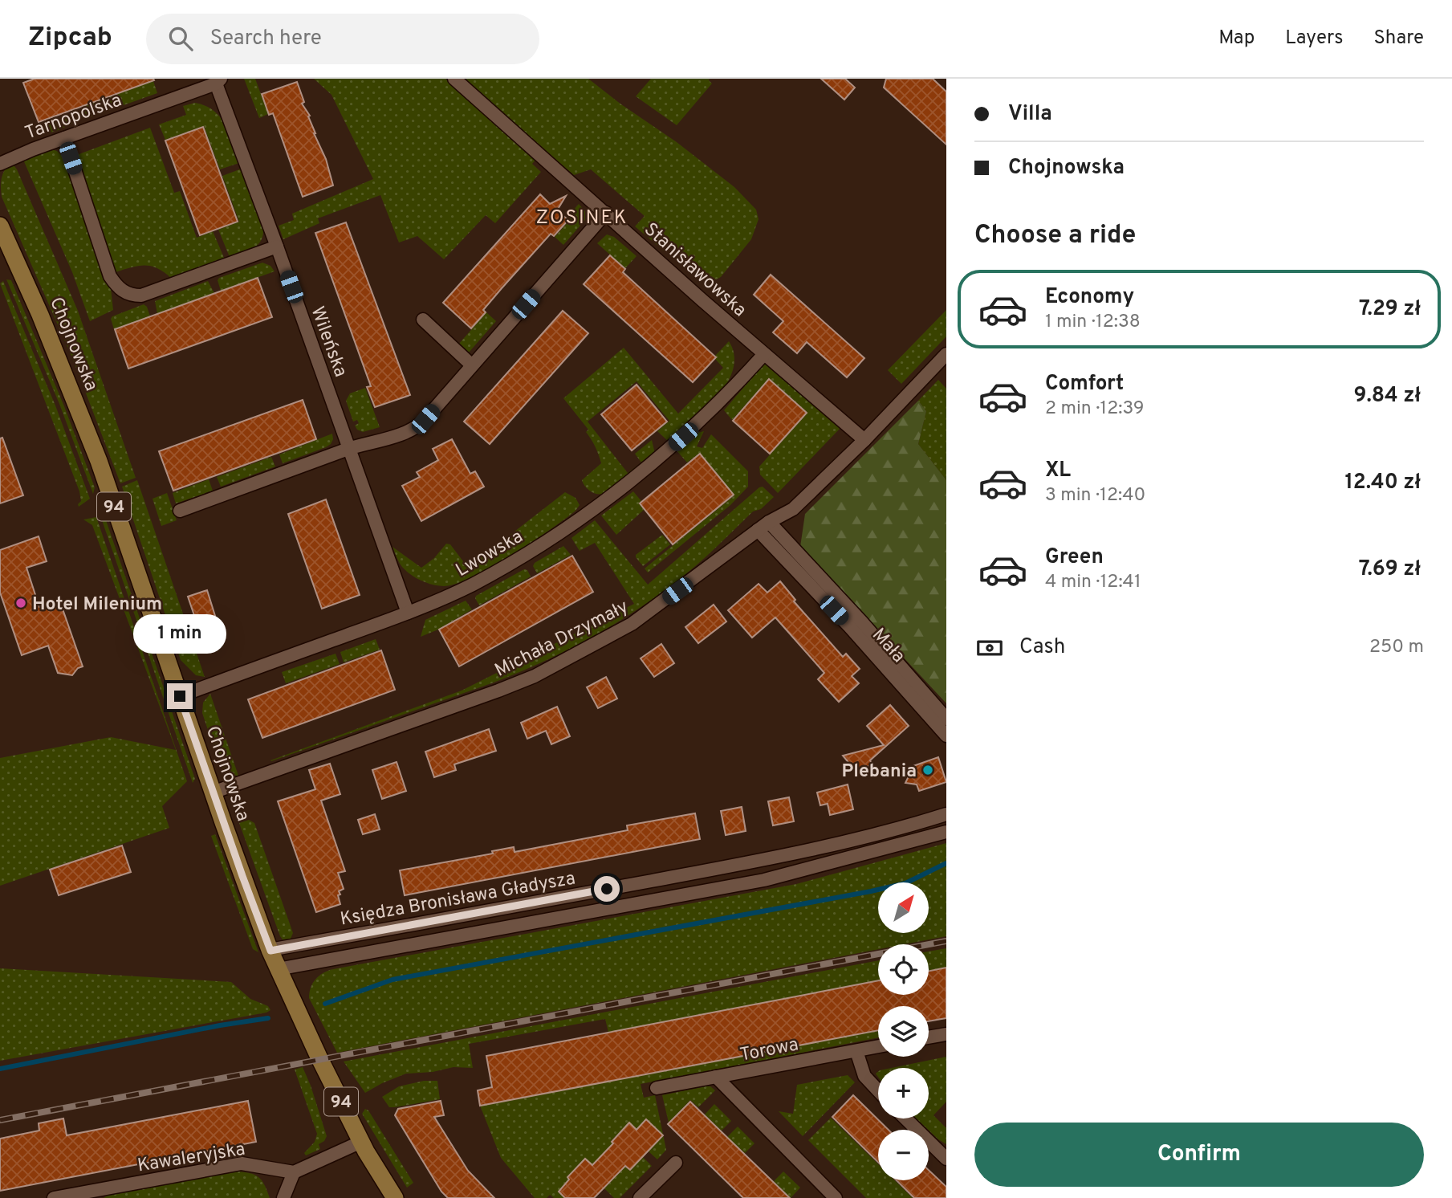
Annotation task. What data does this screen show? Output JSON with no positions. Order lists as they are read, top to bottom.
{
  "streets": {
    "main road": ["Chojnowska", "94"],
    "street": [
      "Tarnopolska",
      "Stanisławowska",
      "Wileńska",
      "Lwowska",
      "Michała Drzymały",
      "Mała",
      "Księdza Bronisława Gładysza",
      "Torowa",
      "Kawaleryjska"
    ]
  },
  "crossings": [
    ["Tarnopolska", "Wileńska"],
    ["Stanisławowska", "Lwowska"],
    ["Stanisławowska", "Michała Drzymały"],
    ["Wileńska", "Lwowska"],
    ["Chojnowska", "Lwowska"],
    ["Chojnowska", "Michała Drzymały"],
    ["Chojnowska", "Księdza Bronisława Gładysza"],
    ["Michała Drzymały", "Mała"]
  ],
  "districts": ["ZOSINEK"],
  "places": ["Hotel Milenium", "Plebania"],
  "north": "top right",
  "page": {
    "header": "Zipcab",
    "search": "Search here",
    "nav": ["Map", "Layers", "Share"],
    "banner": ["Villa", "Chojnowska"],
    "heading": "Choose a ride",
    "list": [
      {
        "name": "Economy",
        "note": "1 min · 12:38",
        "value": "7.29 zł"
      },
      {
        "name": "Comfort",
        "note": "2 min · 12:39",
        "value": "9.84 zł"
      },
      {
        "name": "XL",
        "note": "3 min · 12:40",
        "value": "12.40 zł"
      },
      {
        "name": "Green",
        "note": "4 min · 12:41",
        "value": "7.69 zł"
      }
    ],
    "bubble": "1 min",
    "pay": ["Cash", "250 m"],
    "map_buttons": ["+", "−"],
    "buttons": "Confirm"
  }
}
